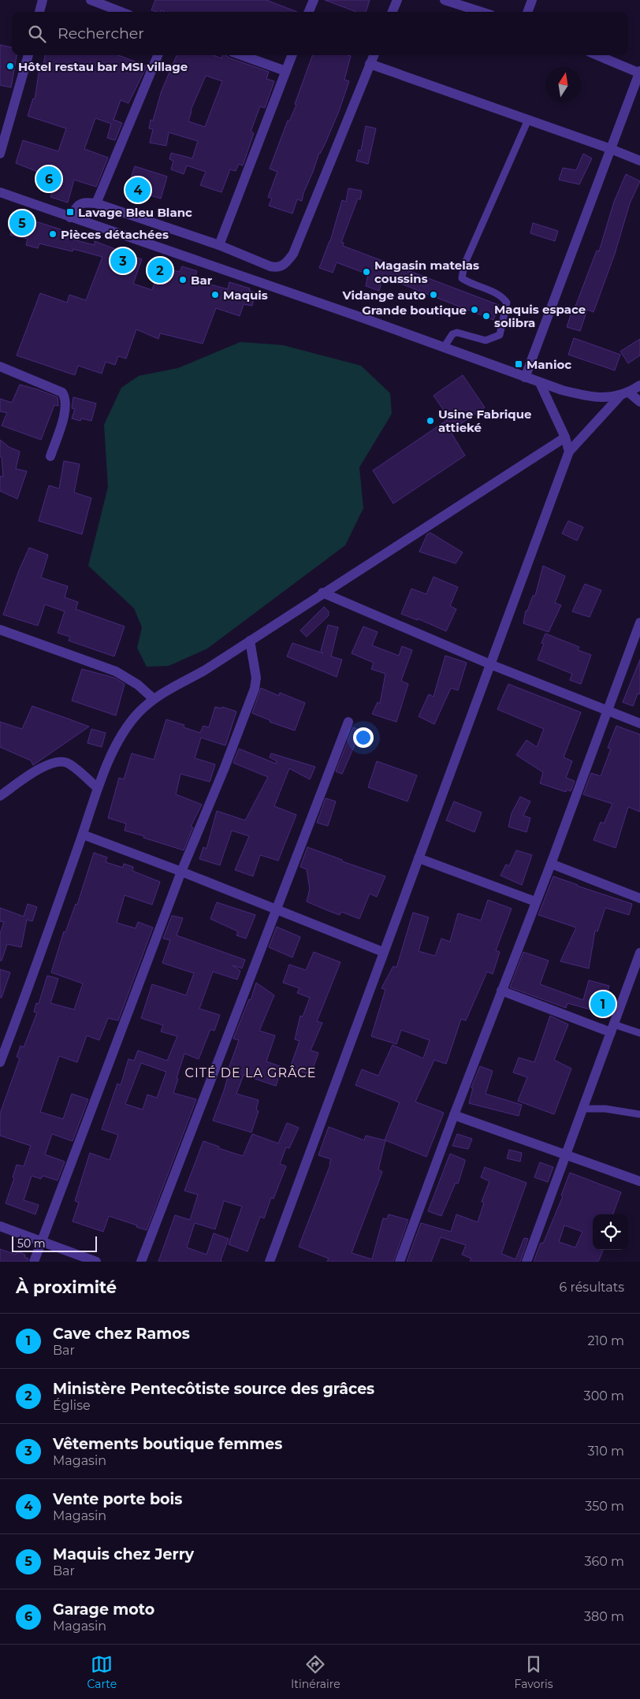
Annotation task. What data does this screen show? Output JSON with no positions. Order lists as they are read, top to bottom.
{
  "districts": ["CITÉ DE LA GRÂCE"],
  "places": {
    "other": [
      "Hôtel restau bar MSI village",
      "Pièces détachées",
      "Magasin matelas coussins",
      "Bar",
      "Maquis",
      "Vidange auto",
      "Grande boutique",
      "Maquis espace solibra",
      "Usine Fabrique attieké"
    ],
    "transit": ["Lavage Bleu Blanc", "Manioc"]
  },
  "scale_bar": "50 m",
  "north": "top",
  "page": {
    "search": "Rechercher",
    "pins": [
      "6",
      "4",
      "5",
      "3",
      "2",
      "1"
    ],
    "scale": "50 m",
    "heading": ["À proximité", "6 résultats"],
    "list": [
      {
        "mark": "1",
        "name": "Cave chez Ramos",
        "note": "Bar",
        "value": "210 m"
      },
      {
        "mark": "2",
        "name": "Ministère Pentecôtiste source des grâces",
        "note": "Église",
        "value": "300 m"
      },
      {
        "mark": "3",
        "name": "Vêtements boutique femmes",
        "note": "Magasin",
        "value": "310 m"
      },
      {
        "mark": "4",
        "name": "Vente porte bois",
        "note": "Magasin",
        "value": "350 m"
      },
      {
        "mark": "5",
        "name": "Maquis chez Jerry",
        "note": "Bar",
        "value": "360 m"
      },
      {
        "mark": "6",
        "name": "Garage moto",
        "note": "Magasin",
        "value": "380 m"
      }
    ],
    "nav": ["Carte", "Itinéraire", "Favoris"]
  }
}
